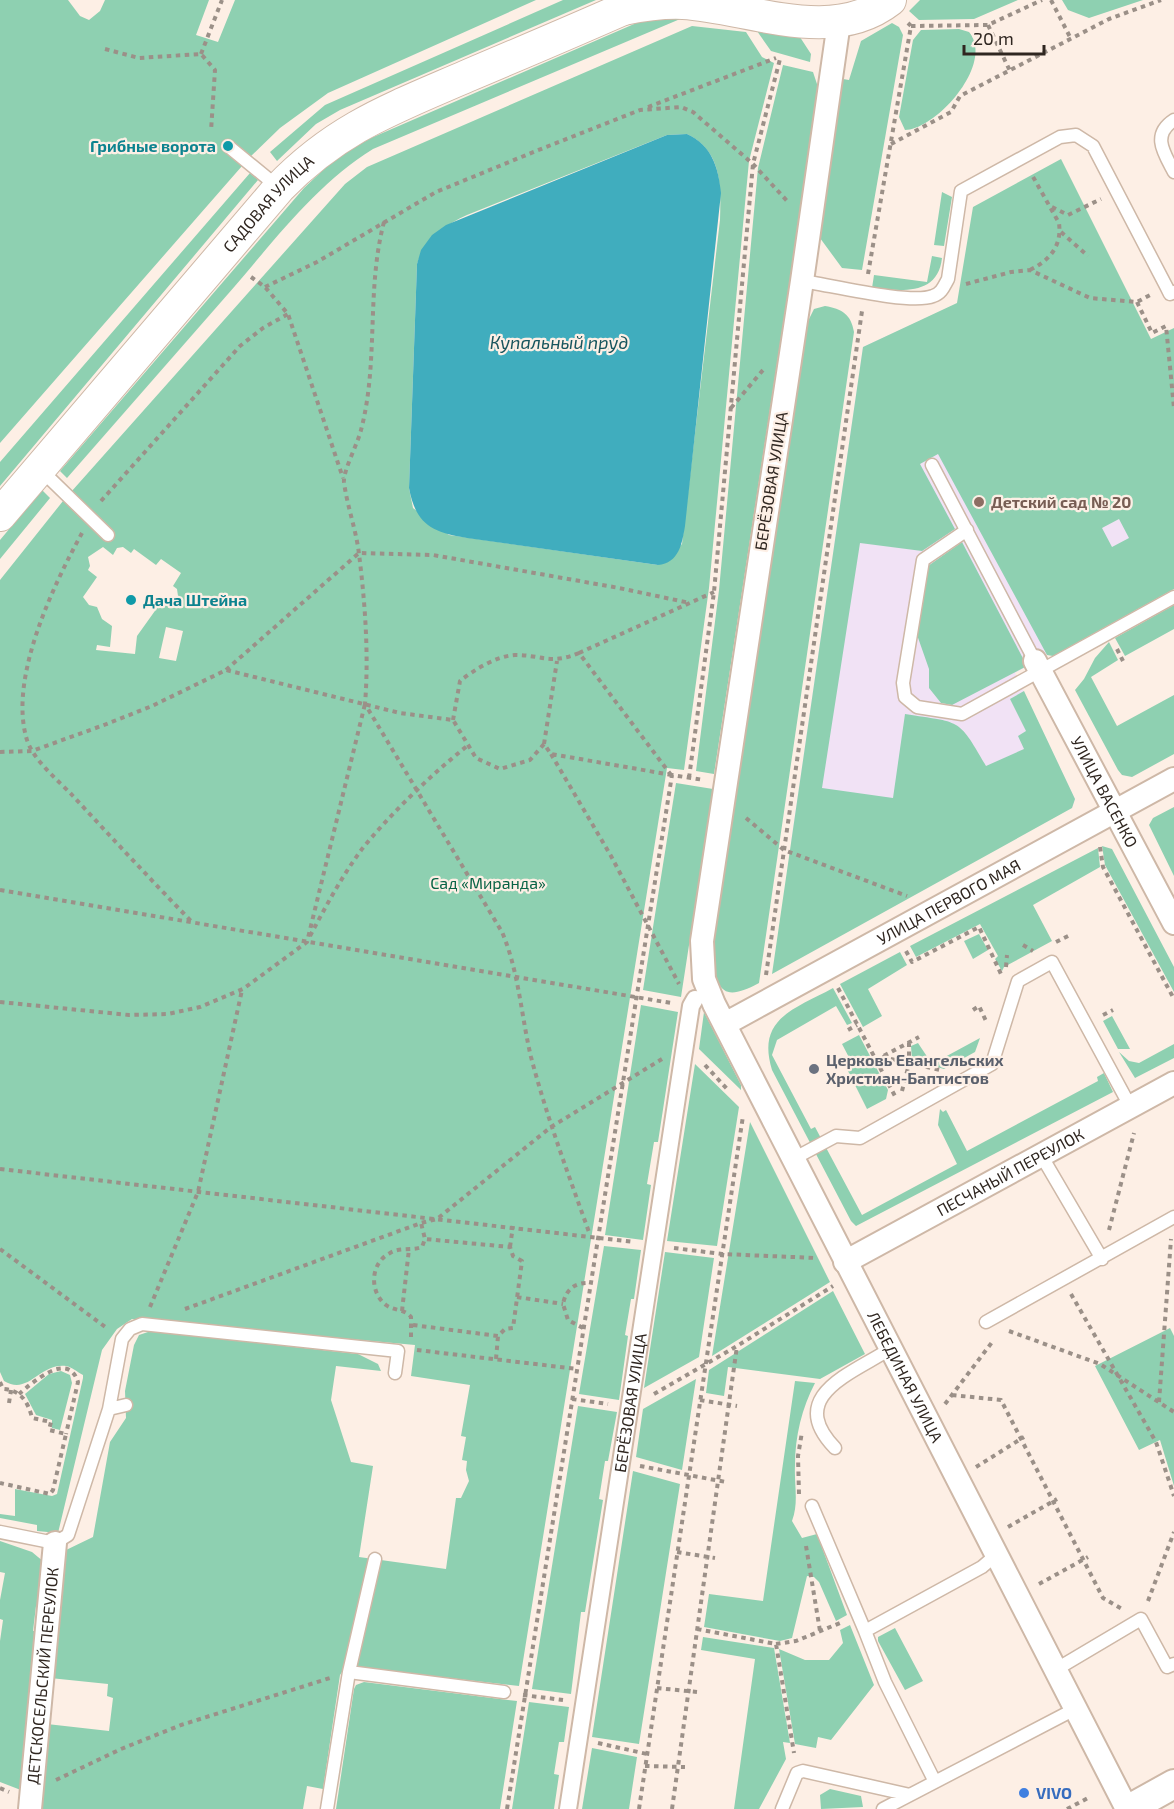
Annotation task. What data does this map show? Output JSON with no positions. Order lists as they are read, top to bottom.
{
  "streets": {
    "main road": ["САДОВАЯ УЛИЦА"],
    "street": [
      "БЕРЁЗОВАЯ УЛИЦА",
      "УЛИЦА ВАСЕНКО",
      "УЛИЦА ПЕРВОГО МАЯ",
      "ПЕСЧАНЫЙ ПЕРЕУЛОК",
      "ЛЕБЕДИНАЯ УЛИЦА",
      "ДЕТСКОСЕЛЬСКИЙ ПЕРЕУЛОК"
    ]
  },
  "crossings": [
    ["САДОВАЯ УЛИЦА", "БЕРЁЗОВАЯ УЛИЦА"],
    ["БЕРЁЗОВАЯ УЛИЦА", "ЛЕБЕДИНАЯ УЛИЦА"],
    ["УЛИЦА ВАСЕНКО", "УЛИЦА ПЕРВОГО МАЯ"],
    ["УЛИЦА ПЕРВОГО МАЯ", "ЛЕБЕДИНАЯ УЛИЦА"],
    ["ПЕСЧАНЫЙ ПЕРЕУЛОК", "ЛЕБЕДИНАЯ УЛИЦА"]
  ],
  "water": ["Купальный пруд"],
  "parks": ["Сад «Миранда»"],
  "places": [
    "Грибные ворота",
    "Детский сад № 20",
    "Дача Штейна",
    "Церковь Евангельских Христиан-Баптистов",
    "VIVO"
  ],
  "scale_bar": "20 m"
}
